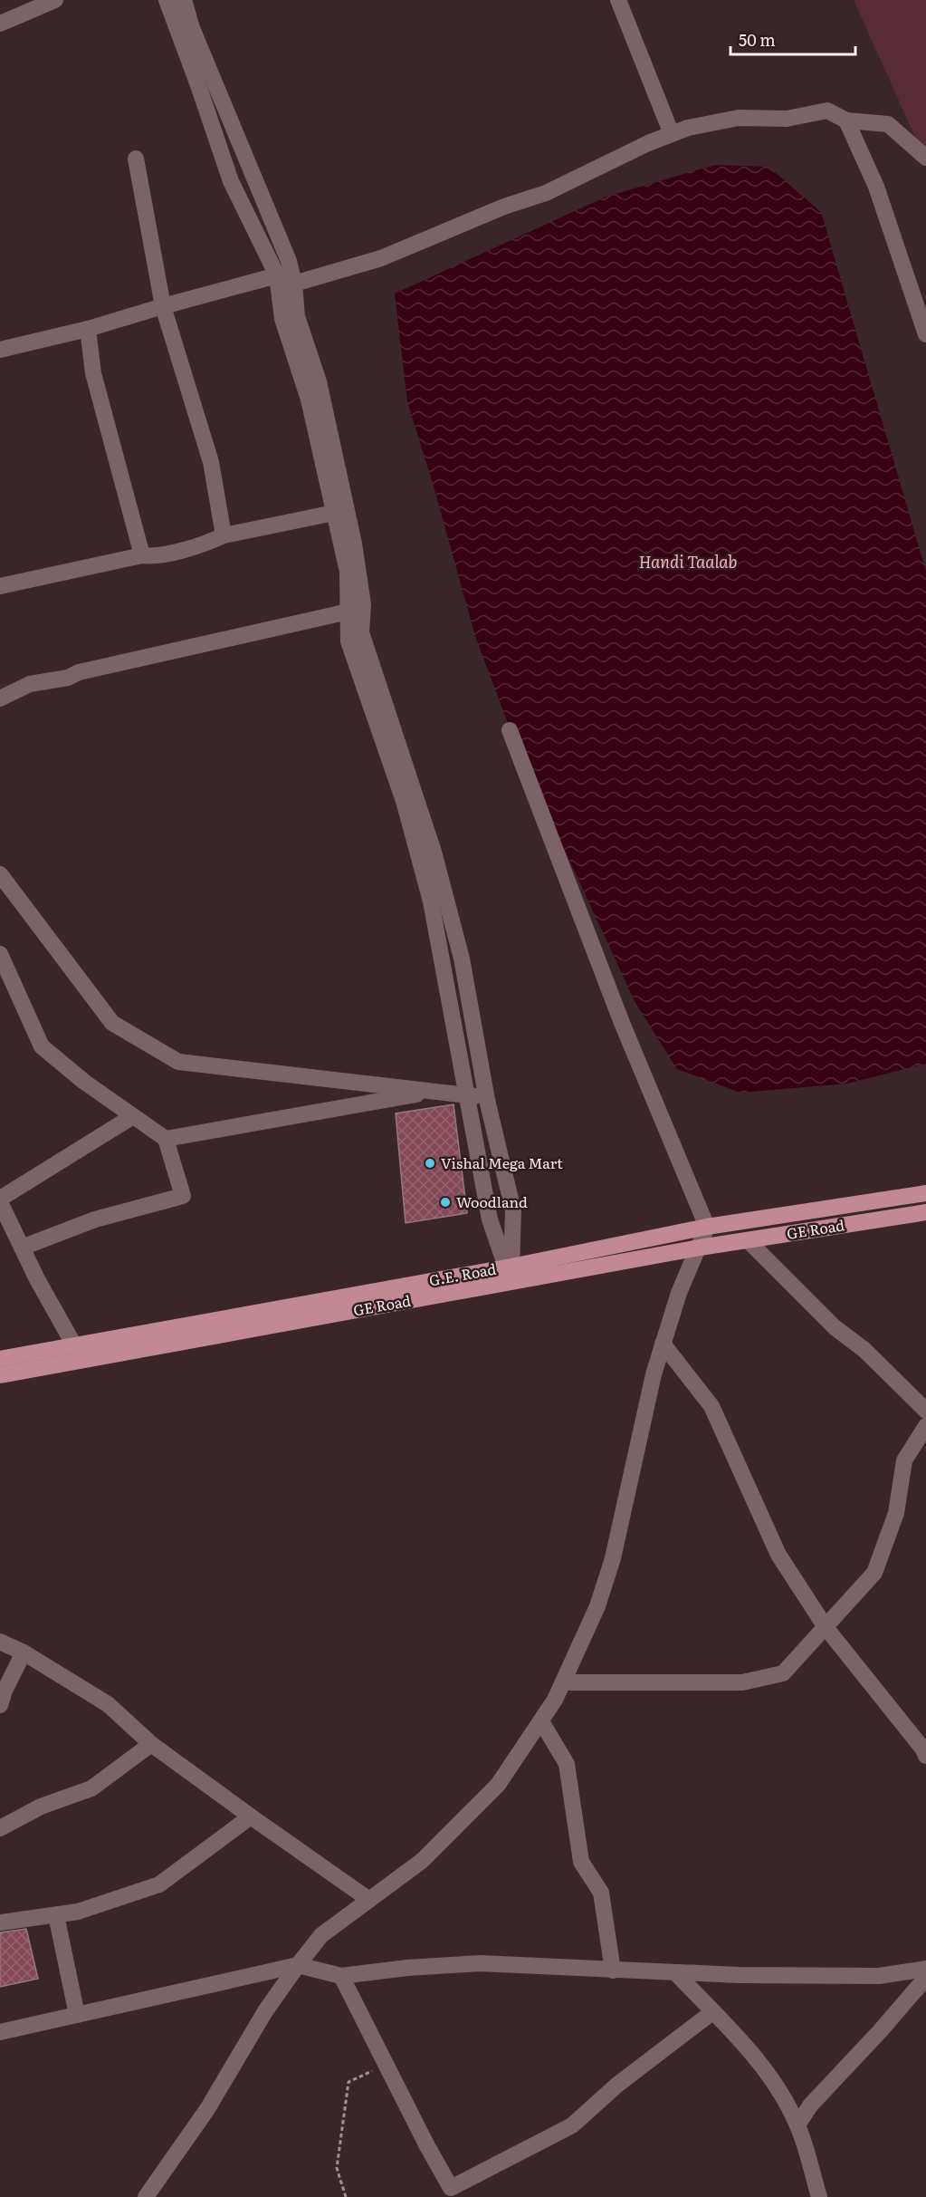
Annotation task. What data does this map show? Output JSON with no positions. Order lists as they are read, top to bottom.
{
  "streets": {
    "main road": ["GE Road", "G.E. Road"]
  },
  "crossings": [
    ["GE Road", "G.E. Road"]
  ],
  "water": ["Handi Taalab"],
  "places": ["Vishal Mega Mart", "Woodland"],
  "scale_bar": "50 m"
}
